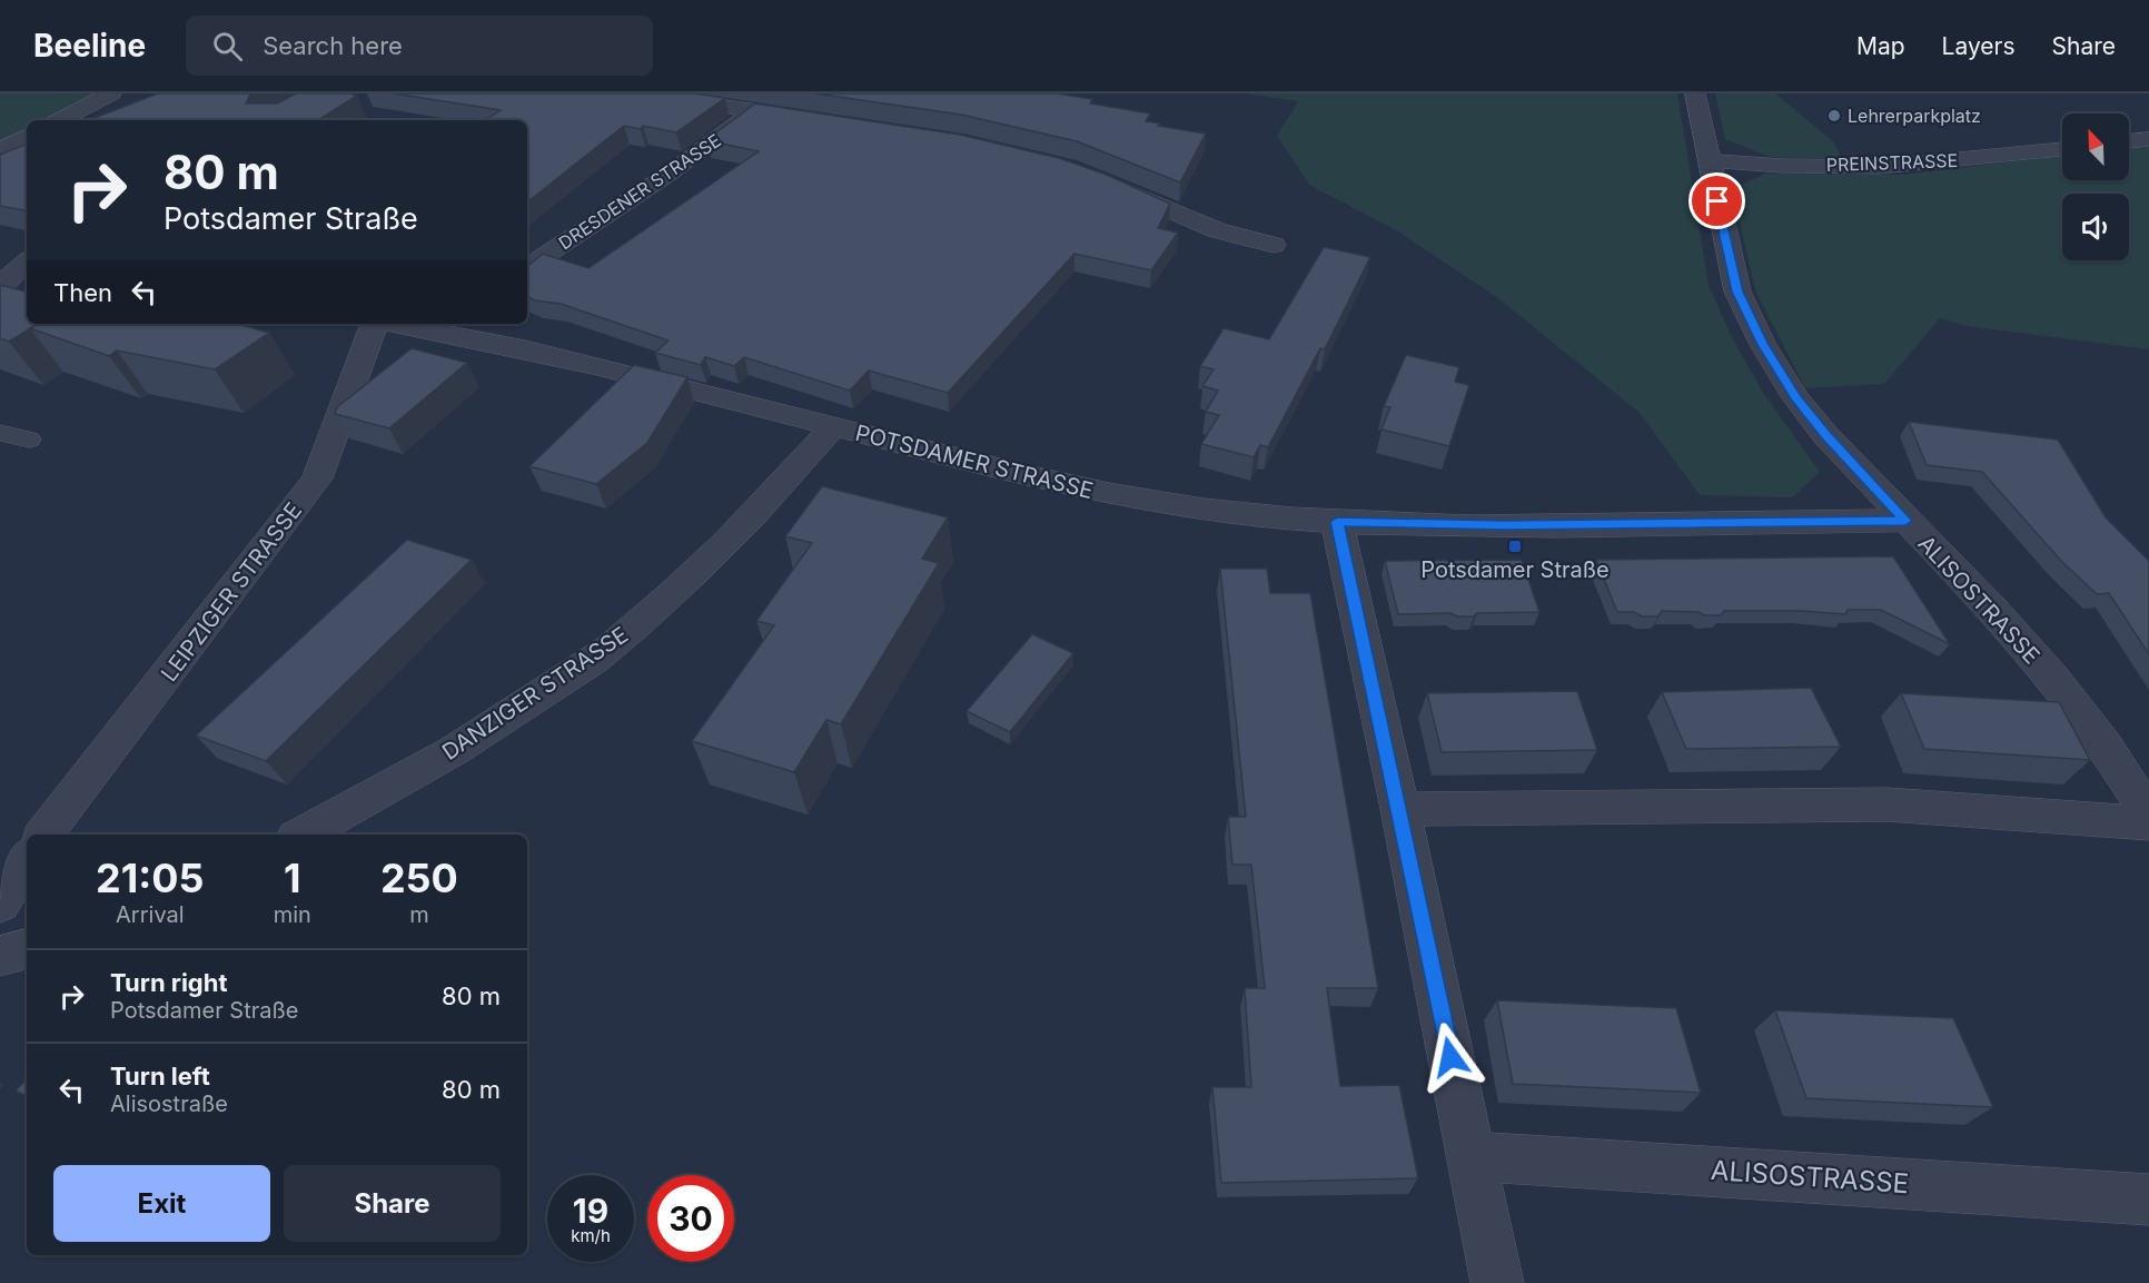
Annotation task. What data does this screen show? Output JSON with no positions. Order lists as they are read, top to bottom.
{
  "streets": {
    "street": [
      "PREINSTRASSE",
      "DRESDENER STRASSE",
      "POTSDAMER STRASSE",
      "LEIPZIGER STRASSE",
      "ALISOSTRASSE",
      "DANZIGER STRASSE"
    ]
  },
  "crossings": [
    ["PREINSTRASSE", "ALISOSTRASSE"],
    ["POTSDAMER STRASSE", "ALISOSTRASSE"],
    ["POTSDAMER STRASSE", "DANZIGER STRASSE"]
  ],
  "places": {
    "other": ["Lehrerparkplatz"],
    "transit": ["Potsdamer Straße"]
  },
  "north": "top left",
  "page": {
    "header": "Beeline",
    "search": "Search here",
    "nav": ["Map", "Layers", "Share"],
    "turn": ["80 m", "Potsdamer Straße"],
    "then": "Then",
    "eta": [
      "21:05",
      "Arrival",
      "1",
      "min",
      "250",
      "m"
    ],
    "list": [
      {
        "name": "Turn right",
        "note": "Potsdamer Straße",
        "value": "80 m"
      },
      {
        "name": "Turn left",
        "note": "Alisostraße",
        "value": "80 m"
      }
    ],
    "buttons": ["Exit", "Share"],
    "speed": "19 km/h",
    "limit": "30"
  }
}
